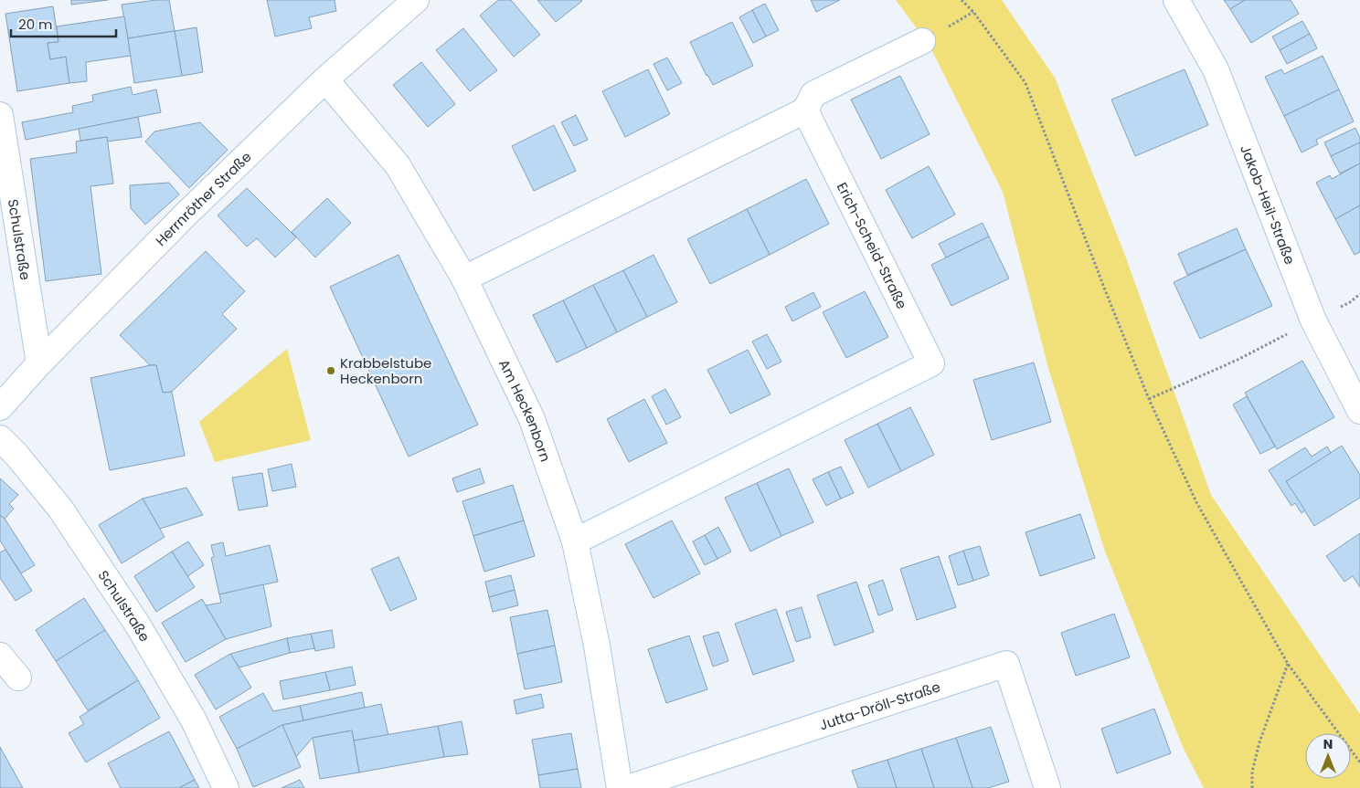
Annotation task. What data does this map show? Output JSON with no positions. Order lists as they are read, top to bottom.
{
  "streets": {
    "street": [
      "Herrnröther Straße",
      "Jakob-Heil-Straße",
      "Schulstraße",
      "Erich-Scheid-Straße",
      "Am Heckenborn",
      "Jutta-Dröll-Straße"
    ]
  },
  "crossings": [
    ["Herrnröther Straße", "Schulstraße"],
    ["Herrnröther Straße", "Am Heckenborn"],
    ["Erich-Scheid-Straße", "Am Heckenborn"]
  ],
  "places": ["Krabbelstube Heckenborn"],
  "scale_bar": "20 m",
  "north": "top"
}
